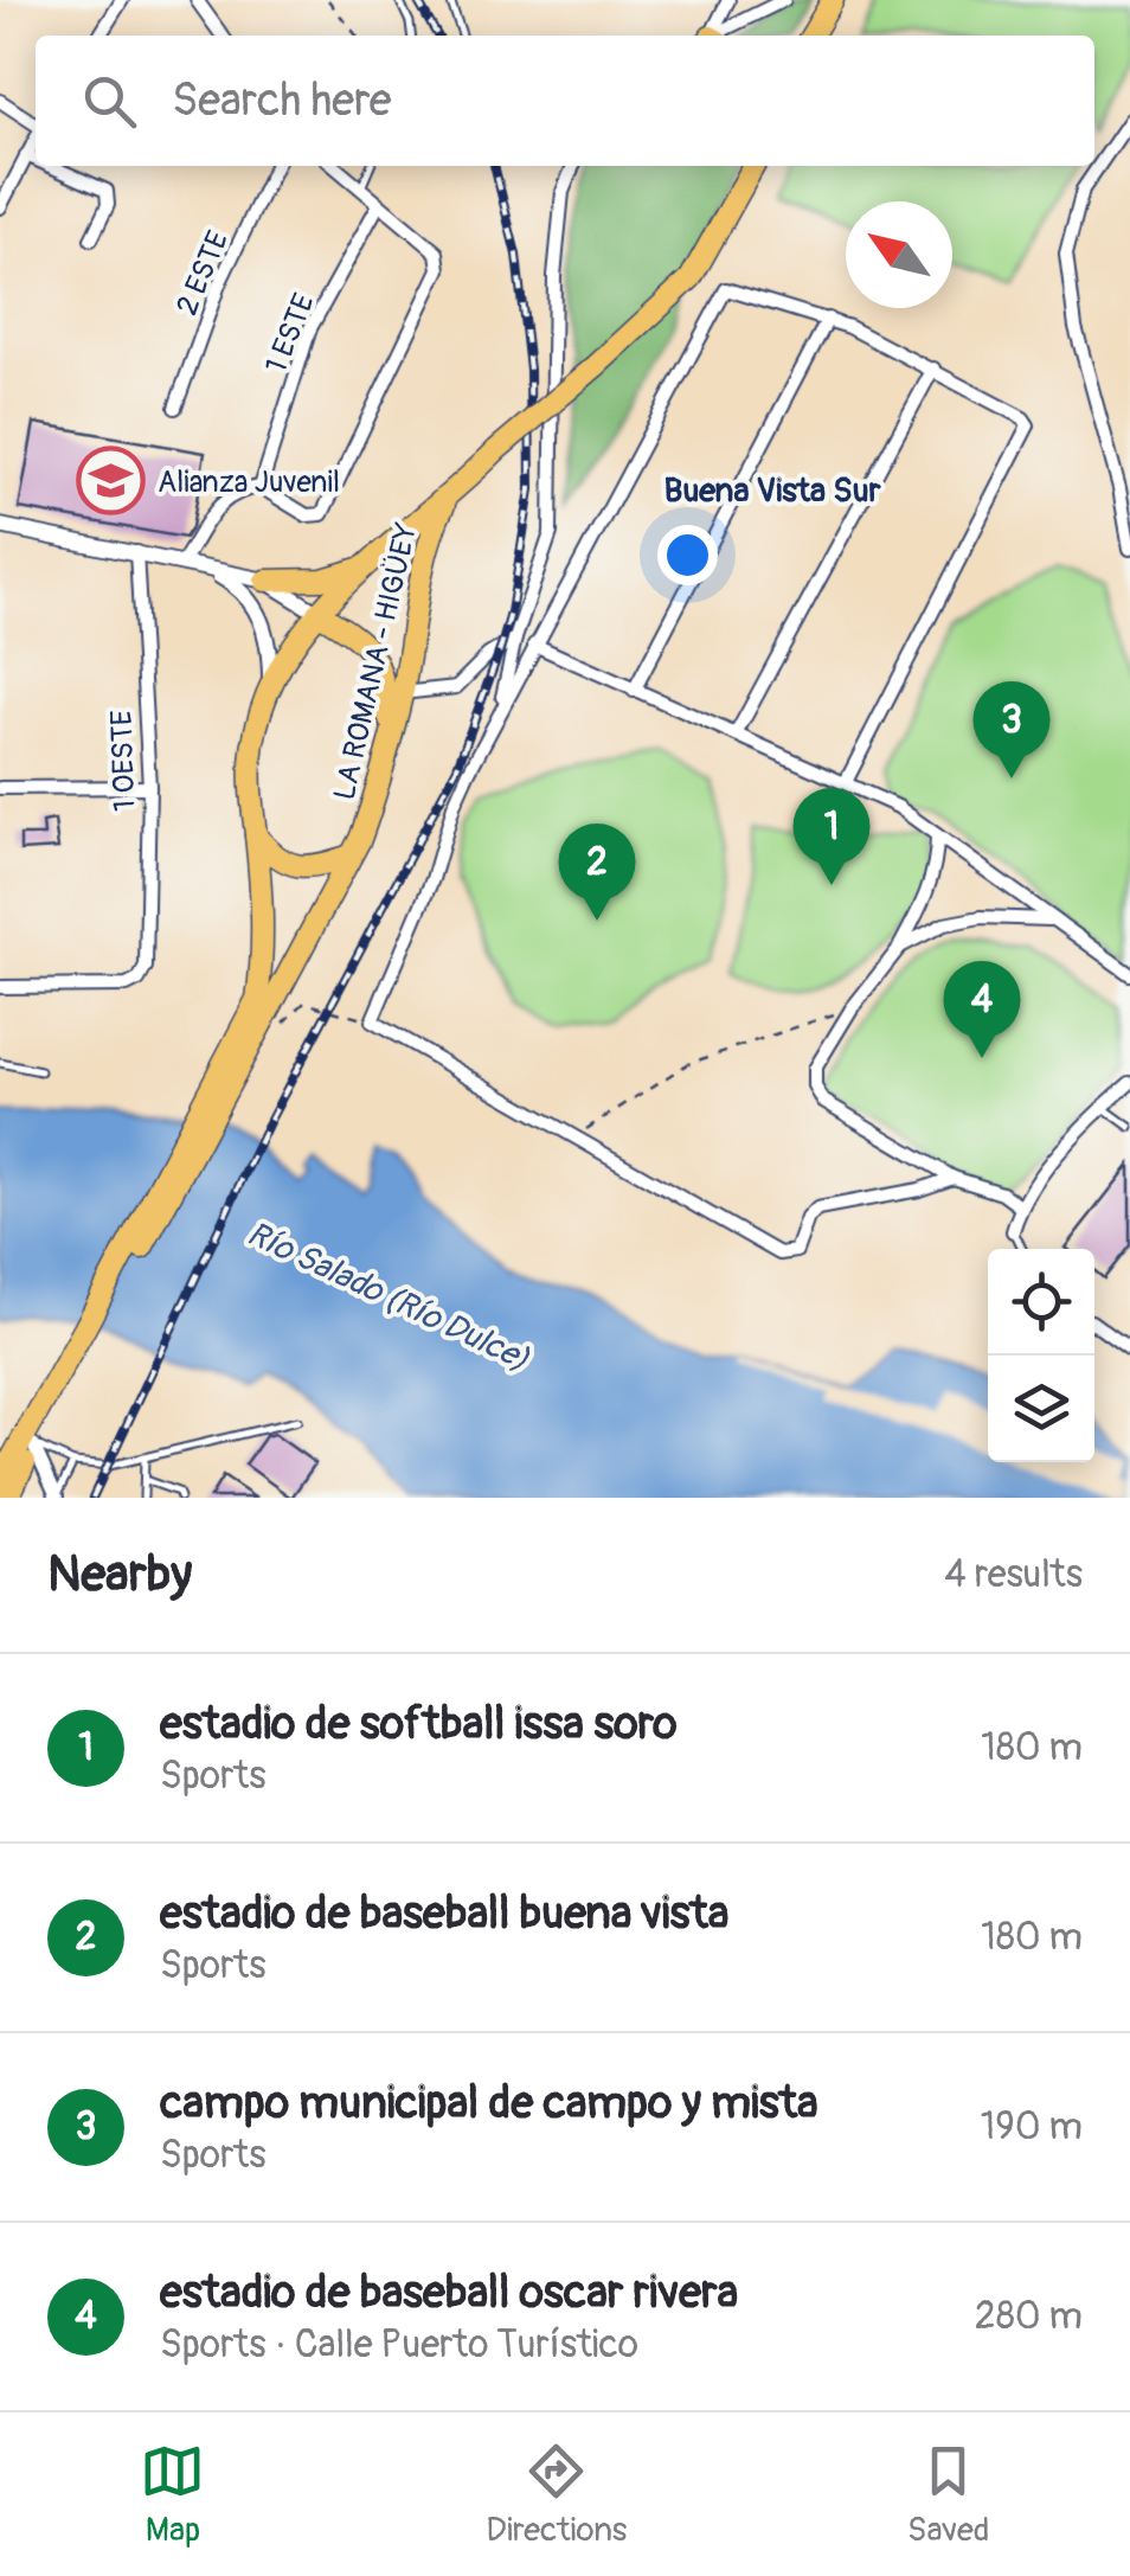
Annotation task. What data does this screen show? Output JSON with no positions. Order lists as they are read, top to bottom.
{
  "streets": {
    "main road": ["LA ROMANA - HIGÜEY"],
    "street": ["2 ESTE", "1 ESTE", "1 OESTE"]
  },
  "districts": ["Buena Vista Sur"],
  "water": ["Río Salado (Río Dulce)"],
  "places": {
    "school or university": ["Alianza Juvenil"]
  },
  "north": "top left",
  "page": {
    "search": "Search here",
    "pins": [
      "3",
      "1",
      "2",
      "4"
    ],
    "heading": ["Nearby", "4 results"],
    "list": [
      {
        "mark": "1",
        "name": "estadio de softball issa soro",
        "note": "Sports",
        "value": "180 m"
      },
      {
        "mark": "2",
        "name": "estadio de baseball buena vista",
        "note": "Sports",
        "value": "180 m"
      },
      {
        "mark": "3",
        "name": "campo municipal de campo y mista",
        "note": "Sports",
        "value": "190 m"
      },
      {
        "mark": "4",
        "name": "estadio de baseball oscar rivera",
        "note": "Sports · Calle Puerto Turístico",
        "value": "280 m"
      }
    ],
    "nav": ["Map", "Directions", "Saved"]
  }
}
